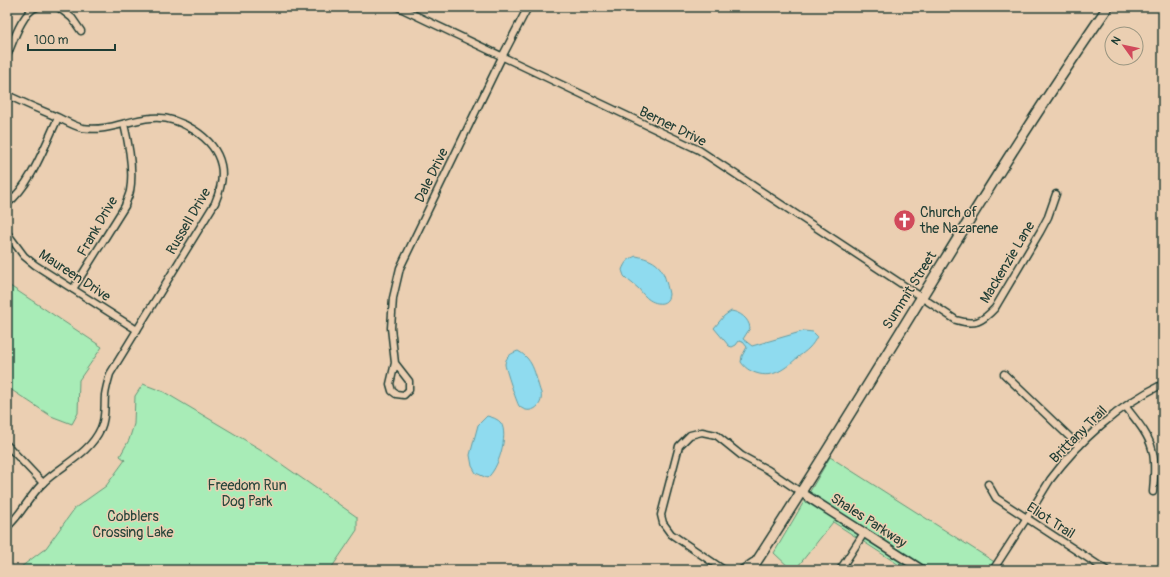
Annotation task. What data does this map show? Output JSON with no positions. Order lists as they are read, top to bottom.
{
  "streets": {
    "main road": ["Summit Street"],
    "street": [
      "Berner Drive",
      "Dale Drive",
      "Russell Drive",
      "Frank Drive",
      "Mackenzie Lane",
      "Maureen Drive",
      "Brittany Trail",
      "Shales Parkway",
      "Eliot Trail"
    ]
  },
  "crossings": [
    ["Berner Drive", "Dale Drive"],
    ["Berner Drive", "Mackenzie Lane"],
    ["Berner Drive", "Summit Street"],
    ["Russell Drive", "Frank Drive"],
    ["Russell Drive", "Maureen Drive"],
    ["Frank Drive", "Maureen Drive"],
    ["Mackenzie Lane", "Summit Street"],
    ["Summit Street", "Shales Parkway"],
    ["Brittany Trail", "Eliot Trail"]
  ],
  "parks": ["Freedom Run Dog Park", "Cobblers Crossing Lake"],
  "places": {
    "church": ["Church of the Nazarene"]
  },
  "scale_bar": "100 m",
  "north": "top left"
}
